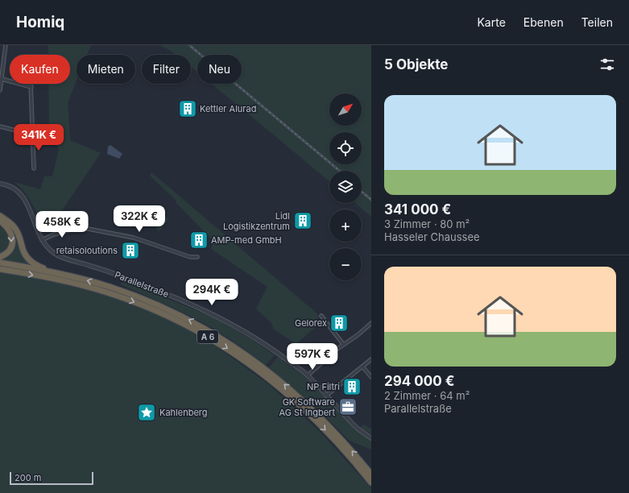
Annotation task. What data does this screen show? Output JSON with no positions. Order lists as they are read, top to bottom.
{
  "streets": {
    "highway": ["A 6"],
    "street": ["Parallelstraße"]
  },
  "places": {
    "building": [
      "Kettler Alurad",
      "Lidl Logistikzentrum",
      "AMP-med GmbH",
      "retaisoloutions",
      "Gelorex",
      "NP Filtri"
    ],
    "office": ["GK Software AG St Ingbert"],
    "place": ["Kahlenberg"]
  },
  "scale_bar": "200 m",
  "north": "top right",
  "page": {
    "header": "Homiq",
    "nav": ["Karte", "Ebenen", "Teilen"],
    "heading": "5 Objekte",
    "chip": [
      "Kaufen",
      "Mieten",
      "Filter",
      "Neu"
    ],
    "list": [
      {
        "name": "341 000 €",
        "note": "3 Zimmer · 80 m² · Hasseler Chaussee"
      },
      {
        "name": "294 000 €",
        "note": "2 Zimmer · 64 m² · Parallelstraße"
      }
    ],
    "map_buttons": ["+", "−"],
    "price": [
      "341K €",
      "322K €",
      "458K €",
      "294K €",
      "597K €"
    ],
    "scale": "200 m"
  }
}
